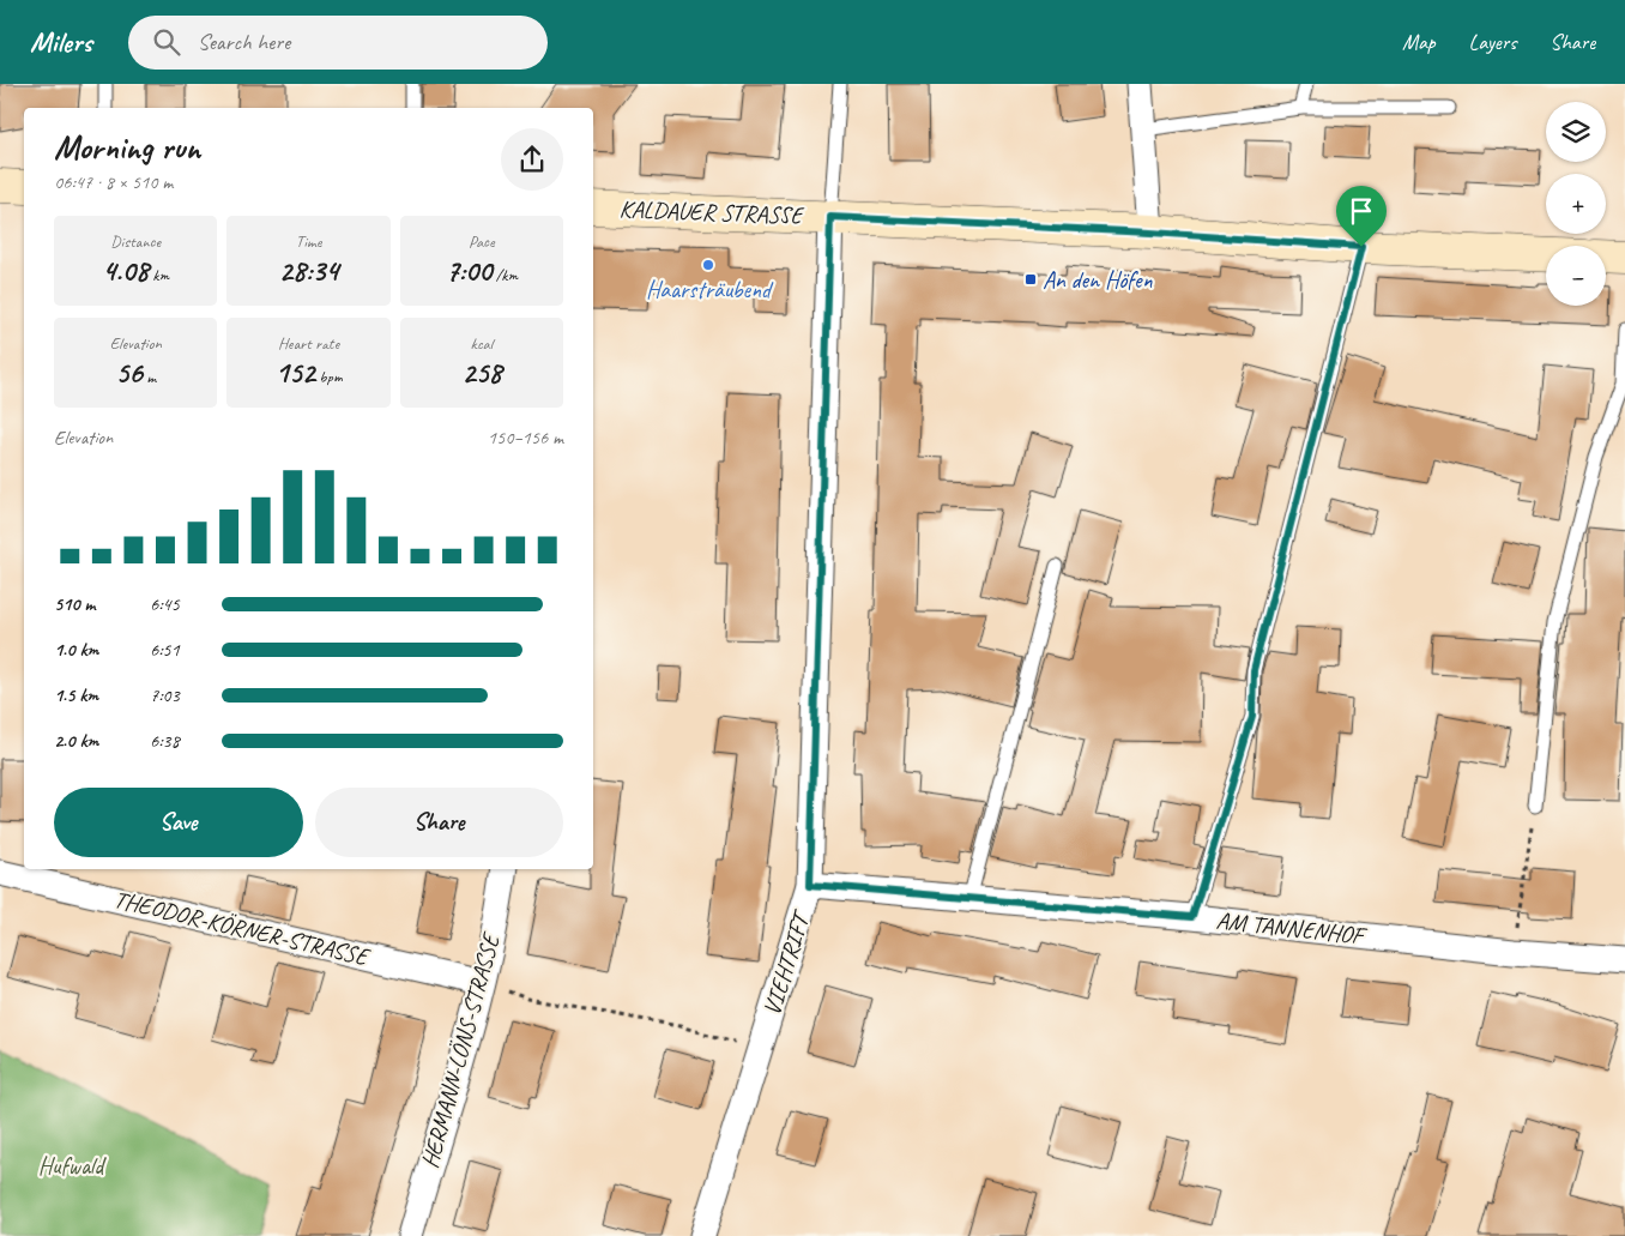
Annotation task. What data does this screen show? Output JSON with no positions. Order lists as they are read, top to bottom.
{
  "streets": {
    "street": [
      "KALDAUER STRASSE",
      "THEODOR-KÖRNER-STRASSE",
      "AM TANNENHOF",
      "VIEHTRIFT",
      "HERMANN-LÖNS-STRASSE"
    ]
  },
  "crossings": [
    ["KALDAUER STRASSE", "VIEHTRIFT"],
    ["THEODOR-KÖRNER-STRASSE", "HERMANN-LÖNS-STRASSE"],
    ["AM TANNENHOF", "VIEHTRIFT"]
  ],
  "parks": ["Hufwald"],
  "places": {
    "other": ["Haarsträubend"],
    "transit": ["An den Höfen"]
  },
  "page": {
    "header": "Milers",
    "search": "Search here",
    "nav": ["Map", "Layers", "Share"],
    "map_buttons": ["+", "−"],
    "heading": ["Morning run", "06:47 · 8 × 510 m"],
    "stats": [
      ["Distance", "4.08 km"],
      ["Time", "28:34"],
      ["Pace", "7:00 /km"],
      ["Elevation", "56 m"],
      ["Heart rate", "152 bpm"],
      ["kcal", "258"]
    ],
    "chart": ["Elevation", "150–156 m"],
    "list": [
      {
        "name": "510 m",
        "note": "6:45"
      },
      {
        "name": "1.0 km",
        "note": "6:51"
      },
      {
        "name": "1.5 km",
        "note": "7:03"
      },
      {
        "name": "2.0 km",
        "note": "6:38"
      }
    ],
    "buttons": ["Save", "Share"]
  }
}
